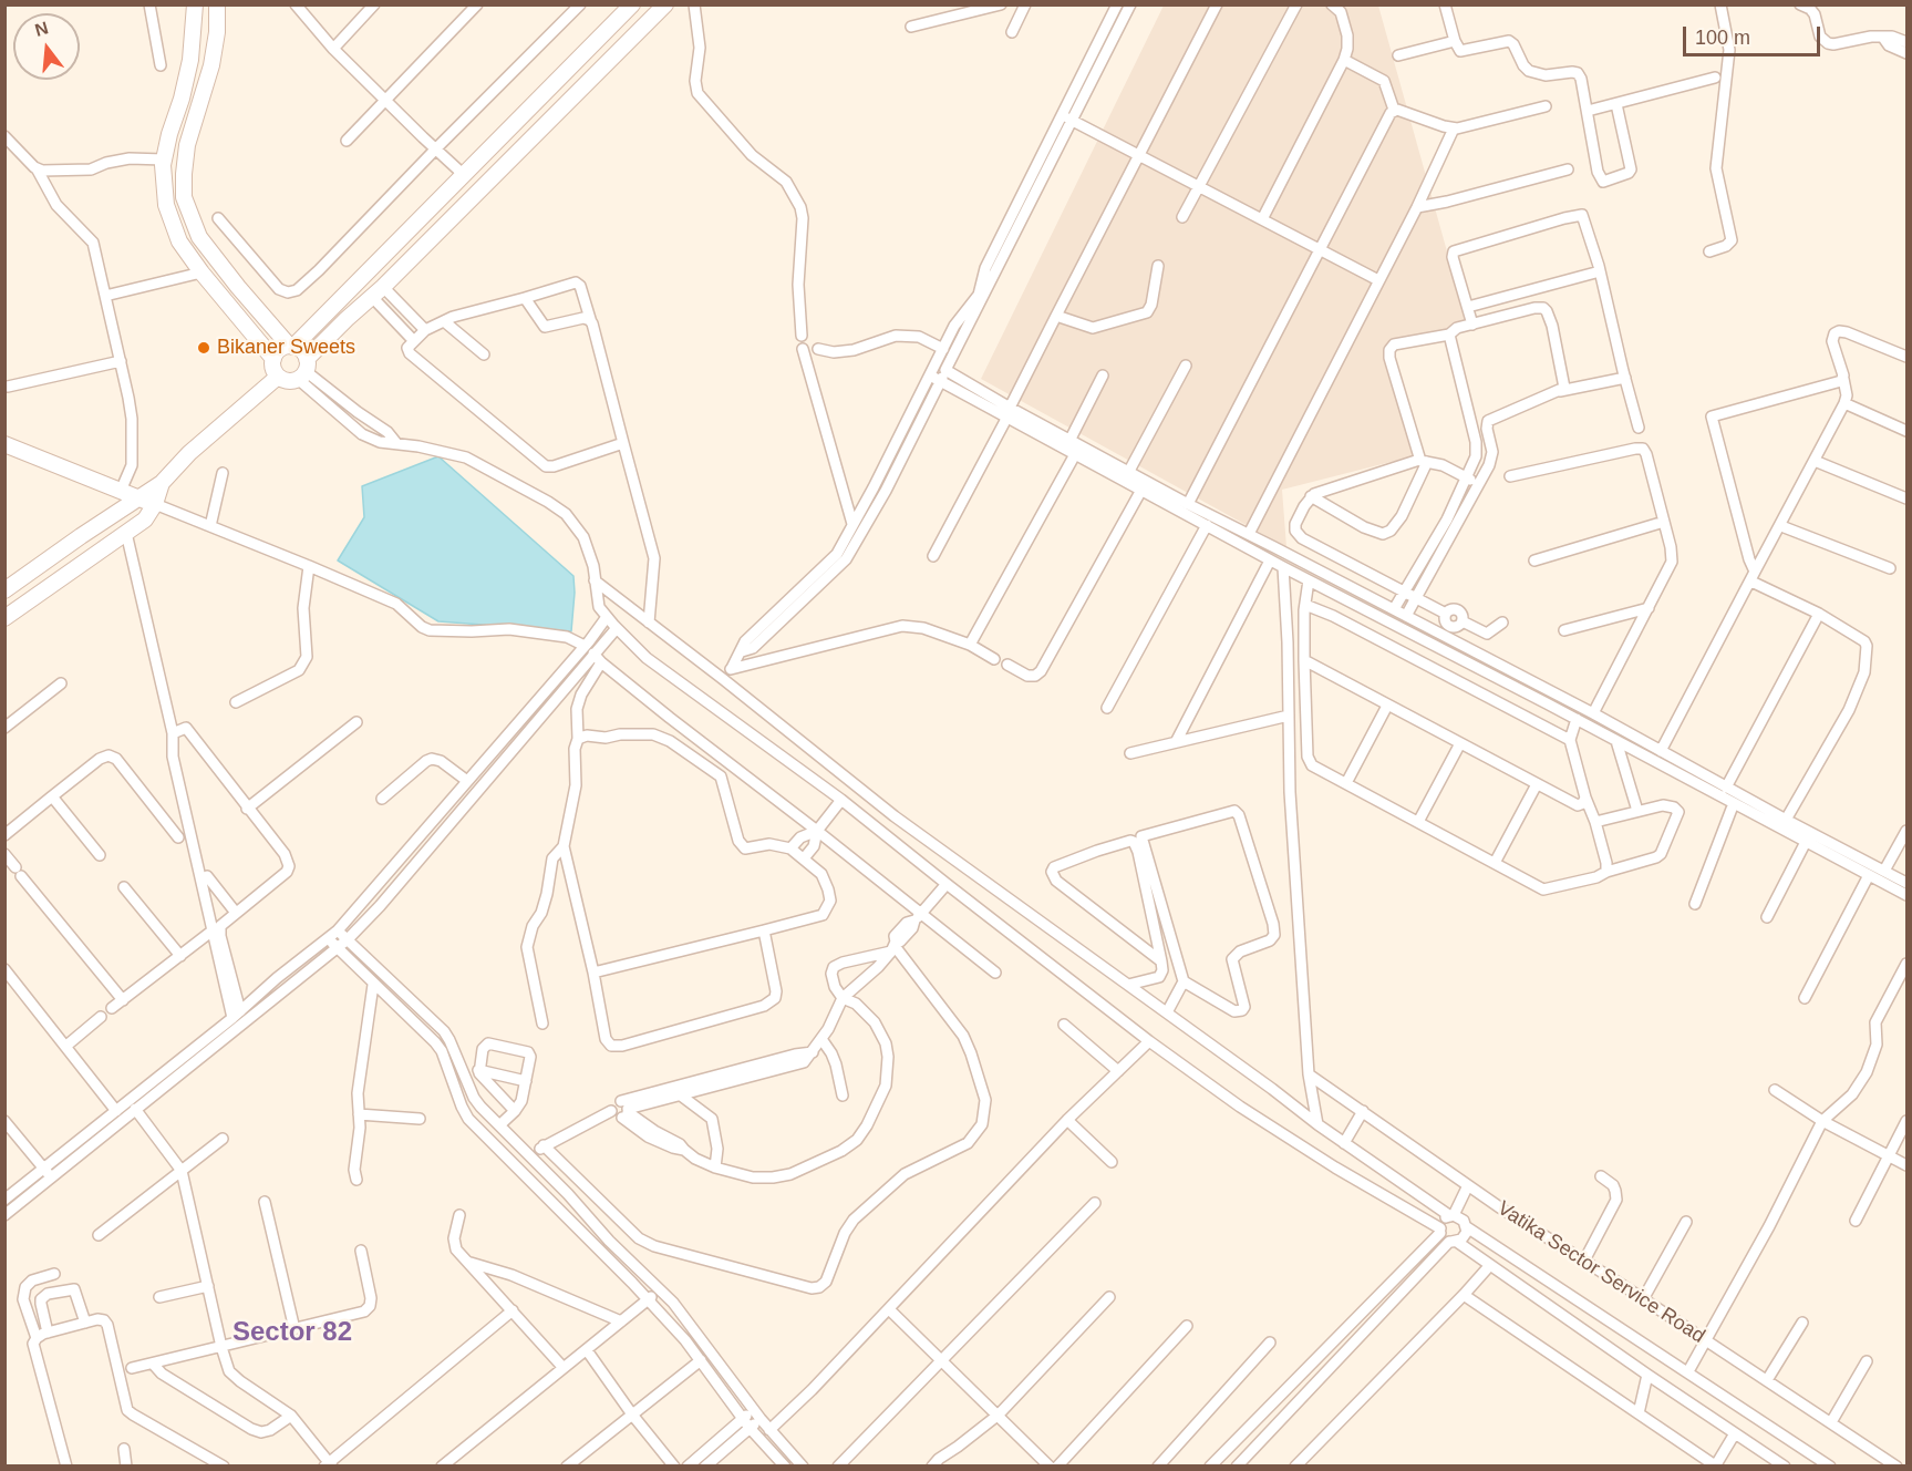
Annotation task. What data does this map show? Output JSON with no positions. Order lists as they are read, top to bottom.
{
  "streets": {
    "street": ["Vatika Sector Service Road"]
  },
  "districts": ["Sector 82"],
  "places": ["Bikaner Sweets"],
  "scale_bar": "100 m",
  "north": "top"
}
